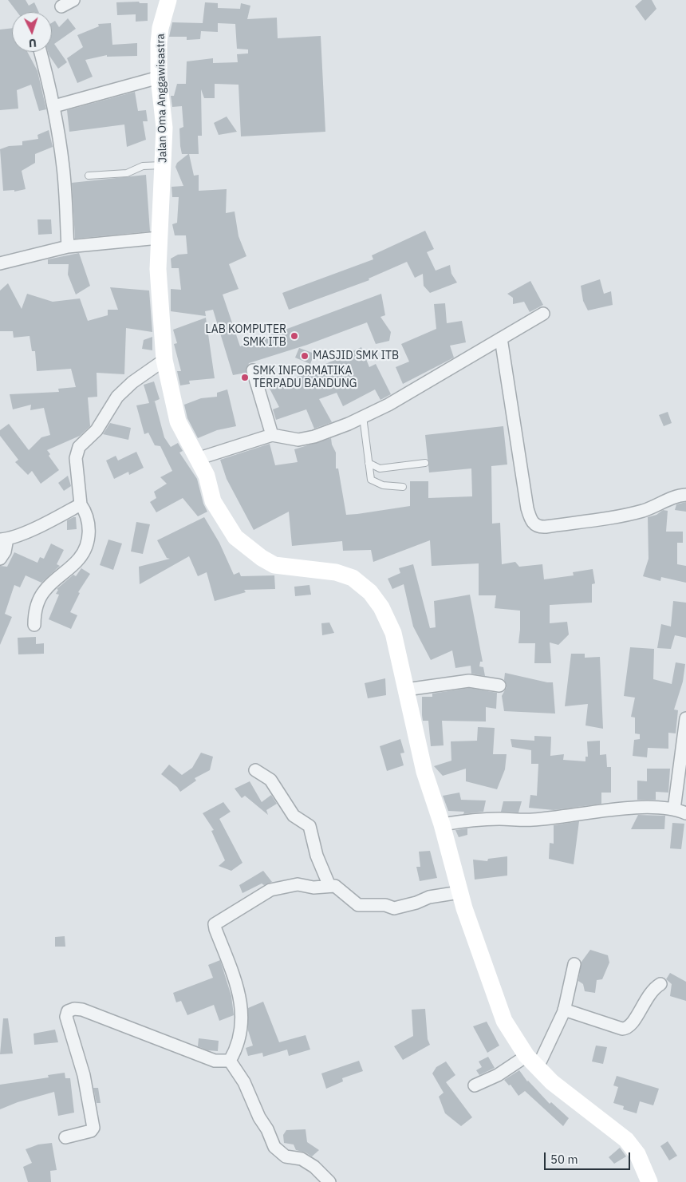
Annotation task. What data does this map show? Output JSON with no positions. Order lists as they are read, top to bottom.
{
  "streets": {
    "main road": ["Jalan Oma Anggawisastra"]
  },
  "places": ["LAB KOMPUTER SMK ITB", "MASJID SMK ITB", "SMK INFORMATIKA TERPADU BANDUNG"],
  "scale_bar": "50 m",
  "north": "bottom"
}
